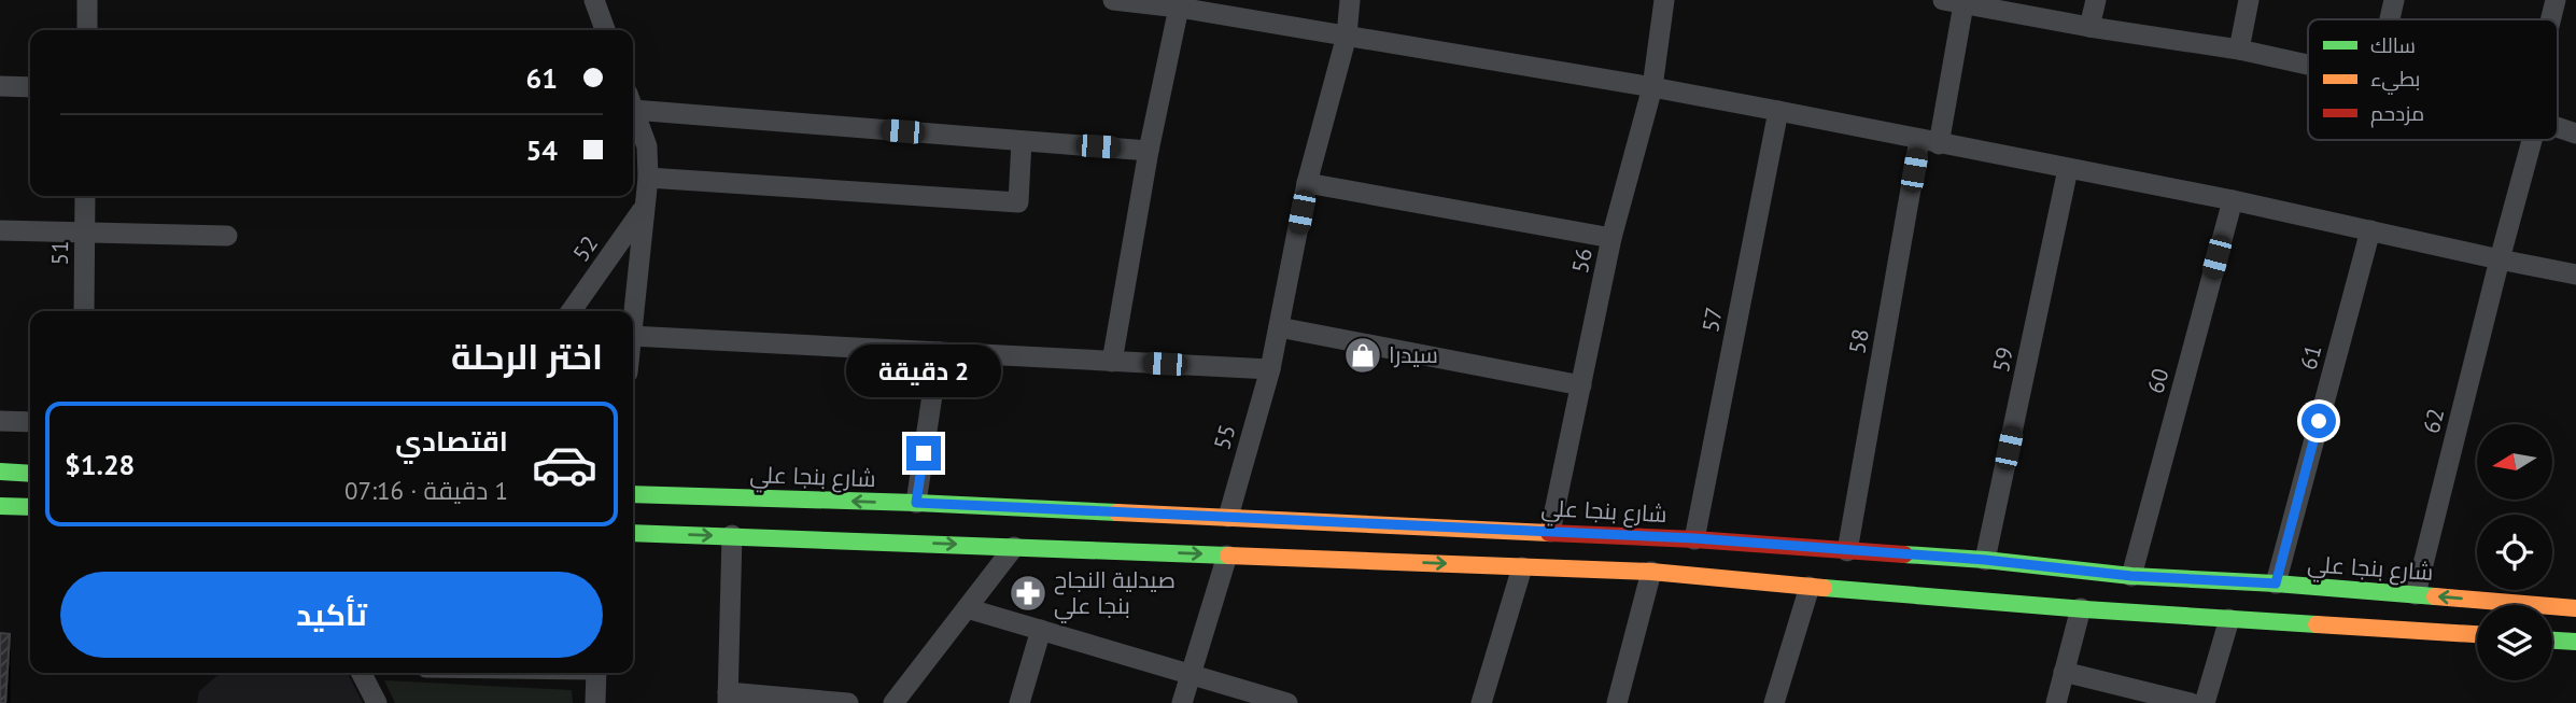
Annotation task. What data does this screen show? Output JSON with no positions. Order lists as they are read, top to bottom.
{
  "streets": {
    "main road": ["شارع بنجا علي"],
    "street": [
      "52",
      "51",
      "56",
      "57",
      "58",
      "61",
      "59",
      "60",
      "62",
      "55"
    ]
  },
  "crossings": [
    ["56", "شارع بنجا علي"],
    ["57", "شارع بنجا علي"],
    ["58", "شارع بنجا علي"],
    ["61", "شارع بنجا علي"],
    ["59", "شارع بنجا علي"],
    ["60", "شارع بنجا علي"],
    ["62", "شارع بنجا علي"],
    ["55", "شارع بنجا علي"]
  ],
  "places": {
    "shop": ["سيدرا"],
    "pharmacy": ["صيدلية النجاح بنجا علي"]
  },
  "legend": ["سالك", "بطيء", "مزدحم"],
  "north": "left",
  "page": {
    "banner": ["61", "54"],
    "heading": "اختر الرحلة",
    "bubble": "2 دقيقة",
    "list": [
      {
        "name": "اقتصادي",
        "note": "1 دقيقة · 07:16",
        "value": "$1.28"
      }
    ],
    "buttons": "تأكيد"
  }
}
